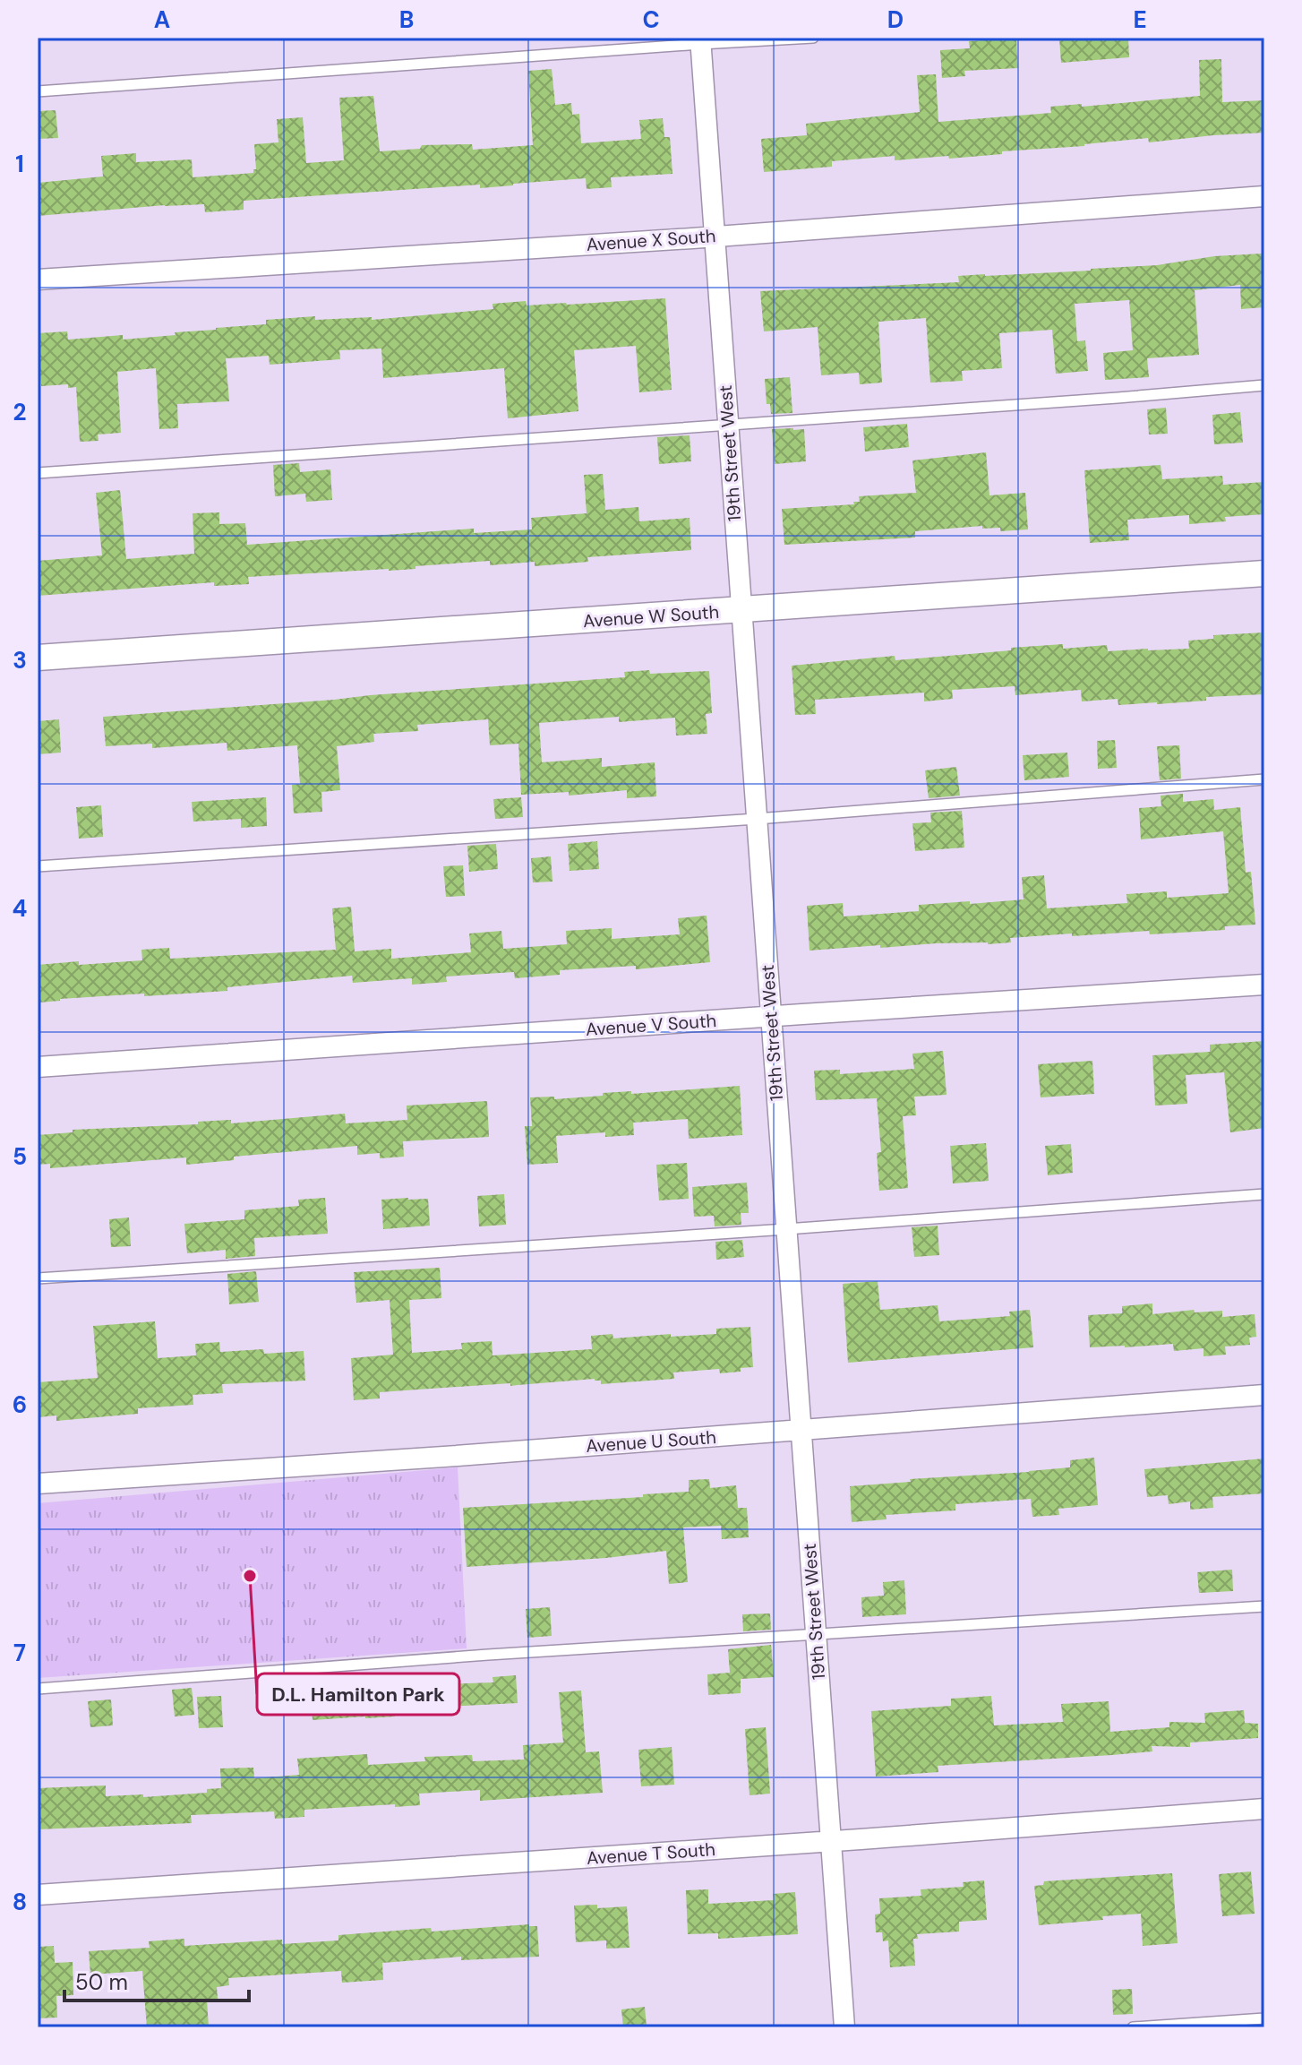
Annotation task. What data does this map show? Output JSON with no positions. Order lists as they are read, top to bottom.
{
  "streets": {
    "street": [
      "Avenue X South",
      "19th Street West",
      "Avenue W South",
      "Avenue V South",
      "Avenue U South",
      "Avenue T South"
    ]
  },
  "crossings": [
    ["Avenue X South", "19th Street West"],
    ["19th Street West", "Avenue W South"],
    ["19th Street West", "Avenue V South"],
    ["19th Street West", "Avenue U South"],
    ["19th Street West", "Avenue T South"]
  ],
  "places": ["D.L. Hamilton Park"],
  "scale_bar": "50 m",
  "grid": {
    "columns": [
      "A",
      "B",
      "C",
      "D",
      "E"
    ],
    "rows": [
      "1",
      "2",
      "3",
      "4",
      "5",
      "6",
      "7",
      "8"
    ]
  }
}
